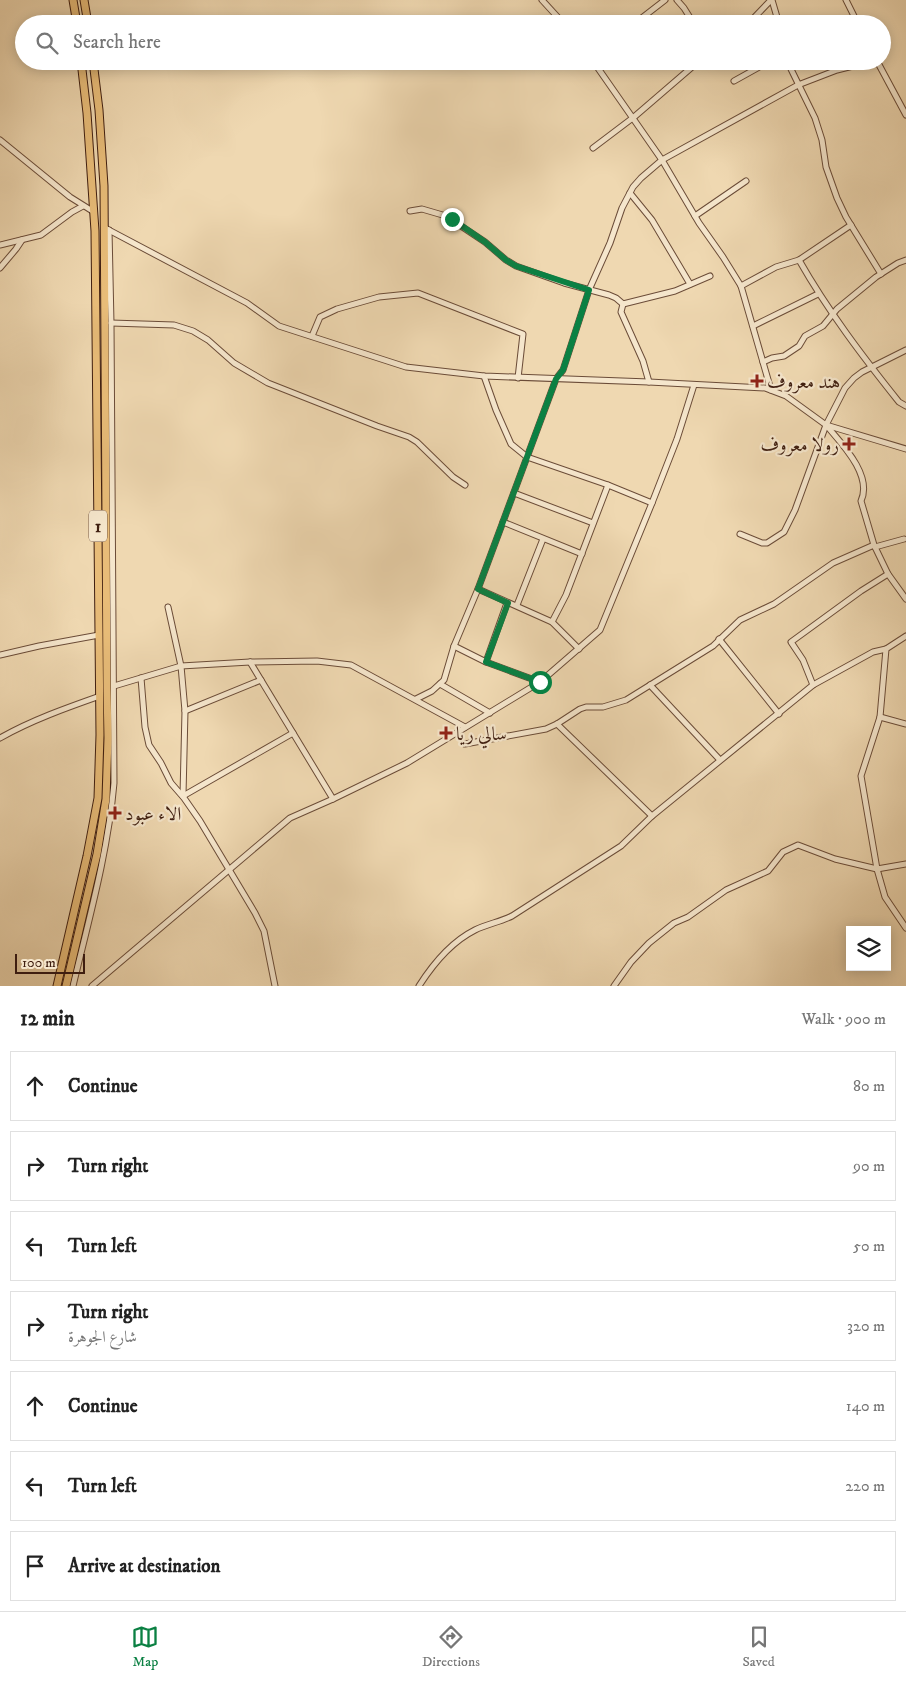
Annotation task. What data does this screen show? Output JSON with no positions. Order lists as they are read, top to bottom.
{
  "streets": {
    "main road": ["1"]
  },
  "places": {
    "health": [
      "هند معروف",
      "رولا معروف",
      "سالي ريا",
      "الاء عبود"
    ]
  },
  "scale_bar": "100 m",
  "page": {
    "search": "Search here",
    "scale": "100 m",
    "heading": ["12 min", "Walk · 900 m"],
    "list": [
      ["Continue", "80 m"],
      ["Turn right", "90 m"],
      ["Turn left", "50 m"],
      ["Turn right", "شارع الجوهرة", "320 m"],
      ["Continue", "140 m"],
      ["Turn left", "220 m"],
      "Arrive at destination"
    ],
    "nav": ["Map", "Directions", "Saved"]
  }
}
